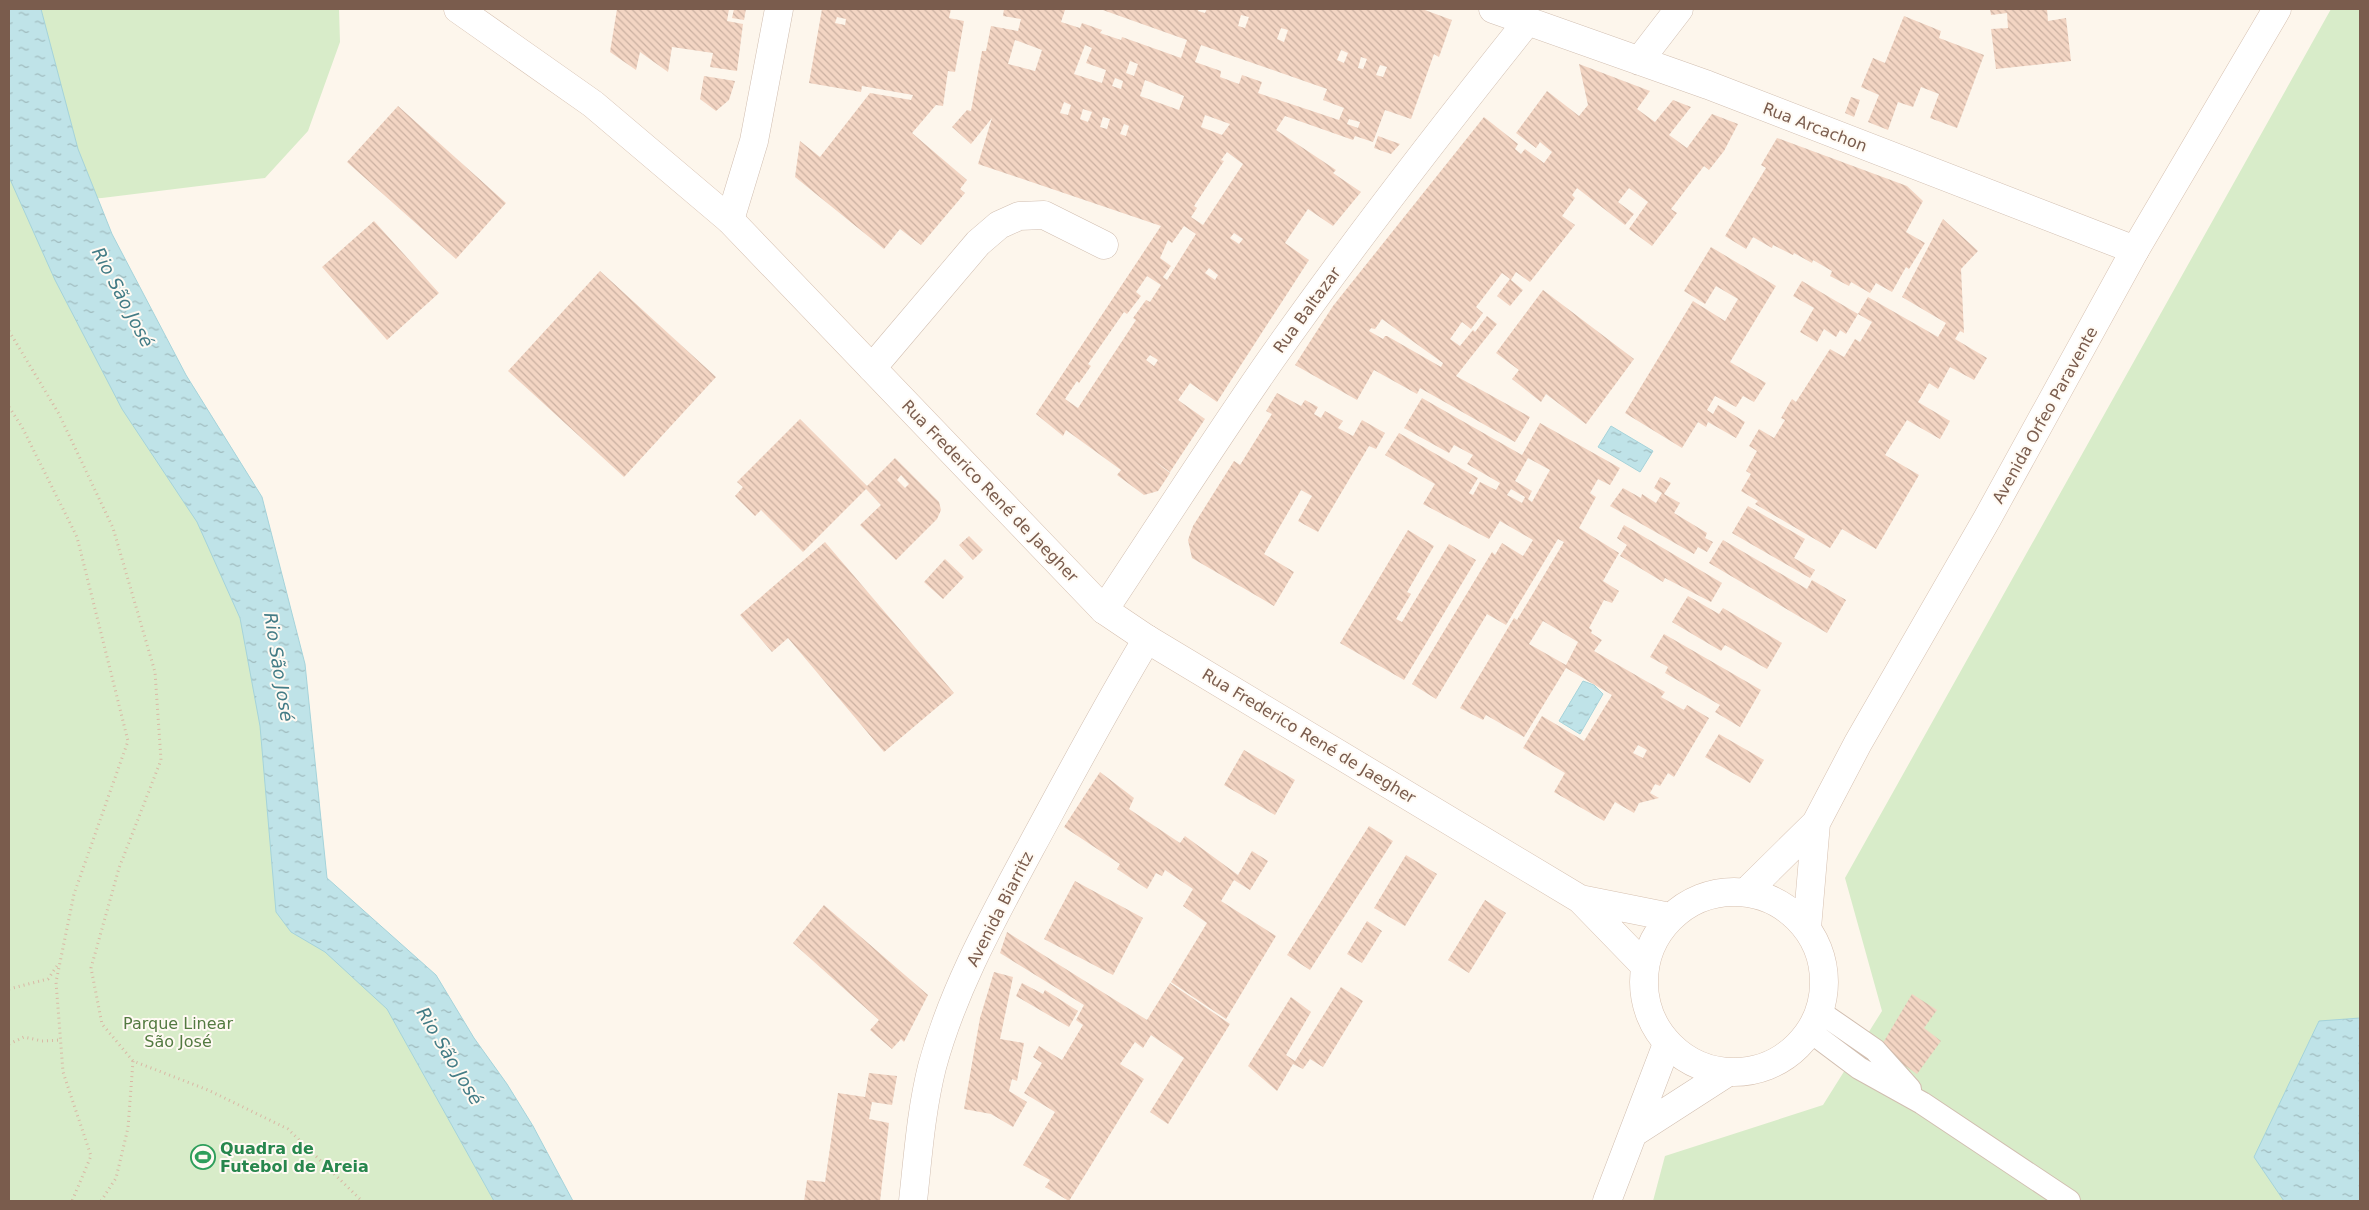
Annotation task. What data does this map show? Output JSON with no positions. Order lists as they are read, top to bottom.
{
  "streets": {
    "main road": [
      "Rua Arcachon",
      "Rua Baltazar",
      "Avenida Orfeo Paravente",
      "Rua Frederico René de Jaegher",
      "Avenida Biarritz"
    ]
  },
  "crossings": [
    ["Rua Arcachon", "Rua Baltazar"],
    ["Rua Arcachon", "Avenida Orfeo Paravente"],
    ["Rua Baltazar", "Rua Frederico René de Jaegher"],
    ["Rua Frederico René de Jaegher", "Avenida Biarritz"]
  ],
  "water": ["Rio São José"],
  "parks": ["Parque Linear São José"],
  "places": {
    "sports": ["Quadra de Futebol de Areia"]
  }
}
